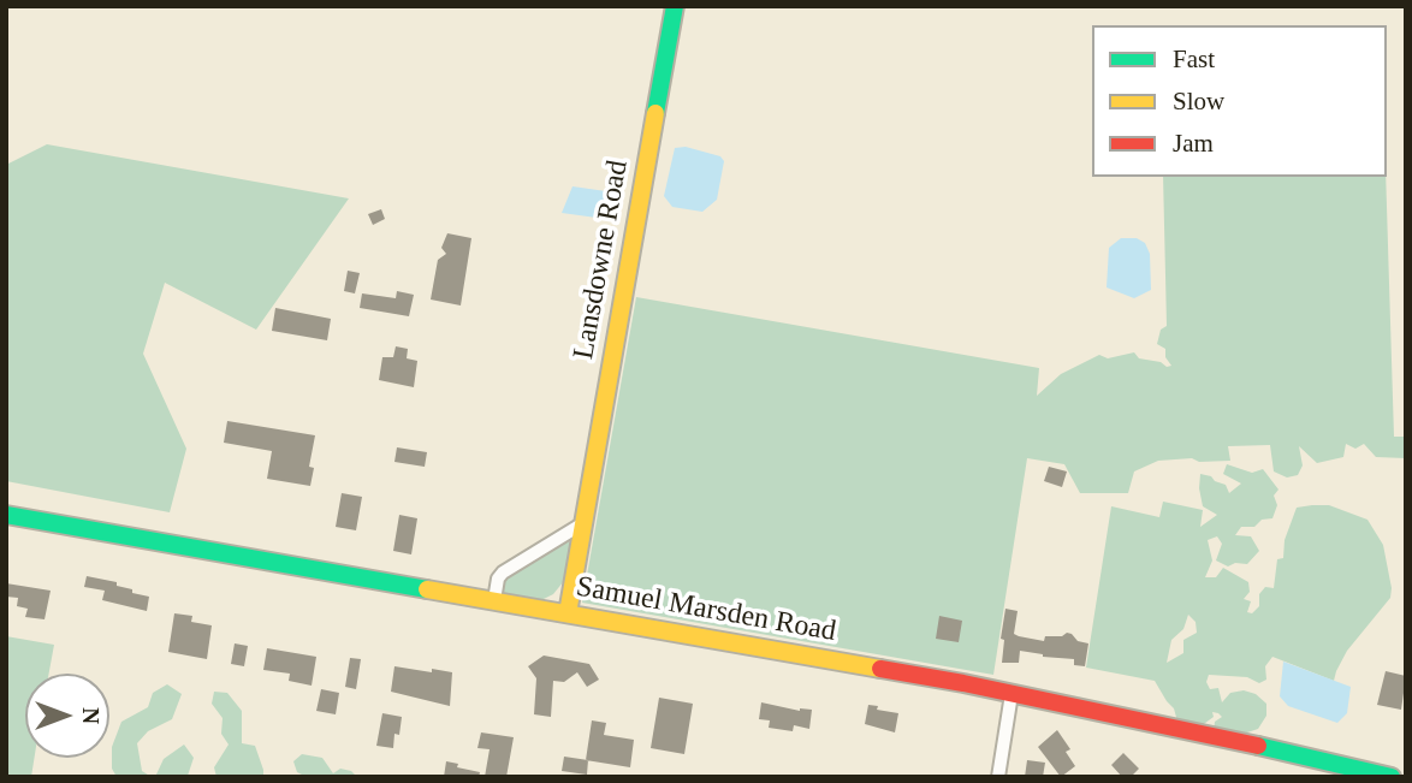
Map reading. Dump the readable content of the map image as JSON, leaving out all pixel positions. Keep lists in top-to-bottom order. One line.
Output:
{"streets":{"street":["Lansdowne Road","Samuel Marsden Road"]},"crossings":[["Lansdowne Road","Samuel Marsden Road"]],"legend":["Fast","Slow","Jam"],"north":"right"}
